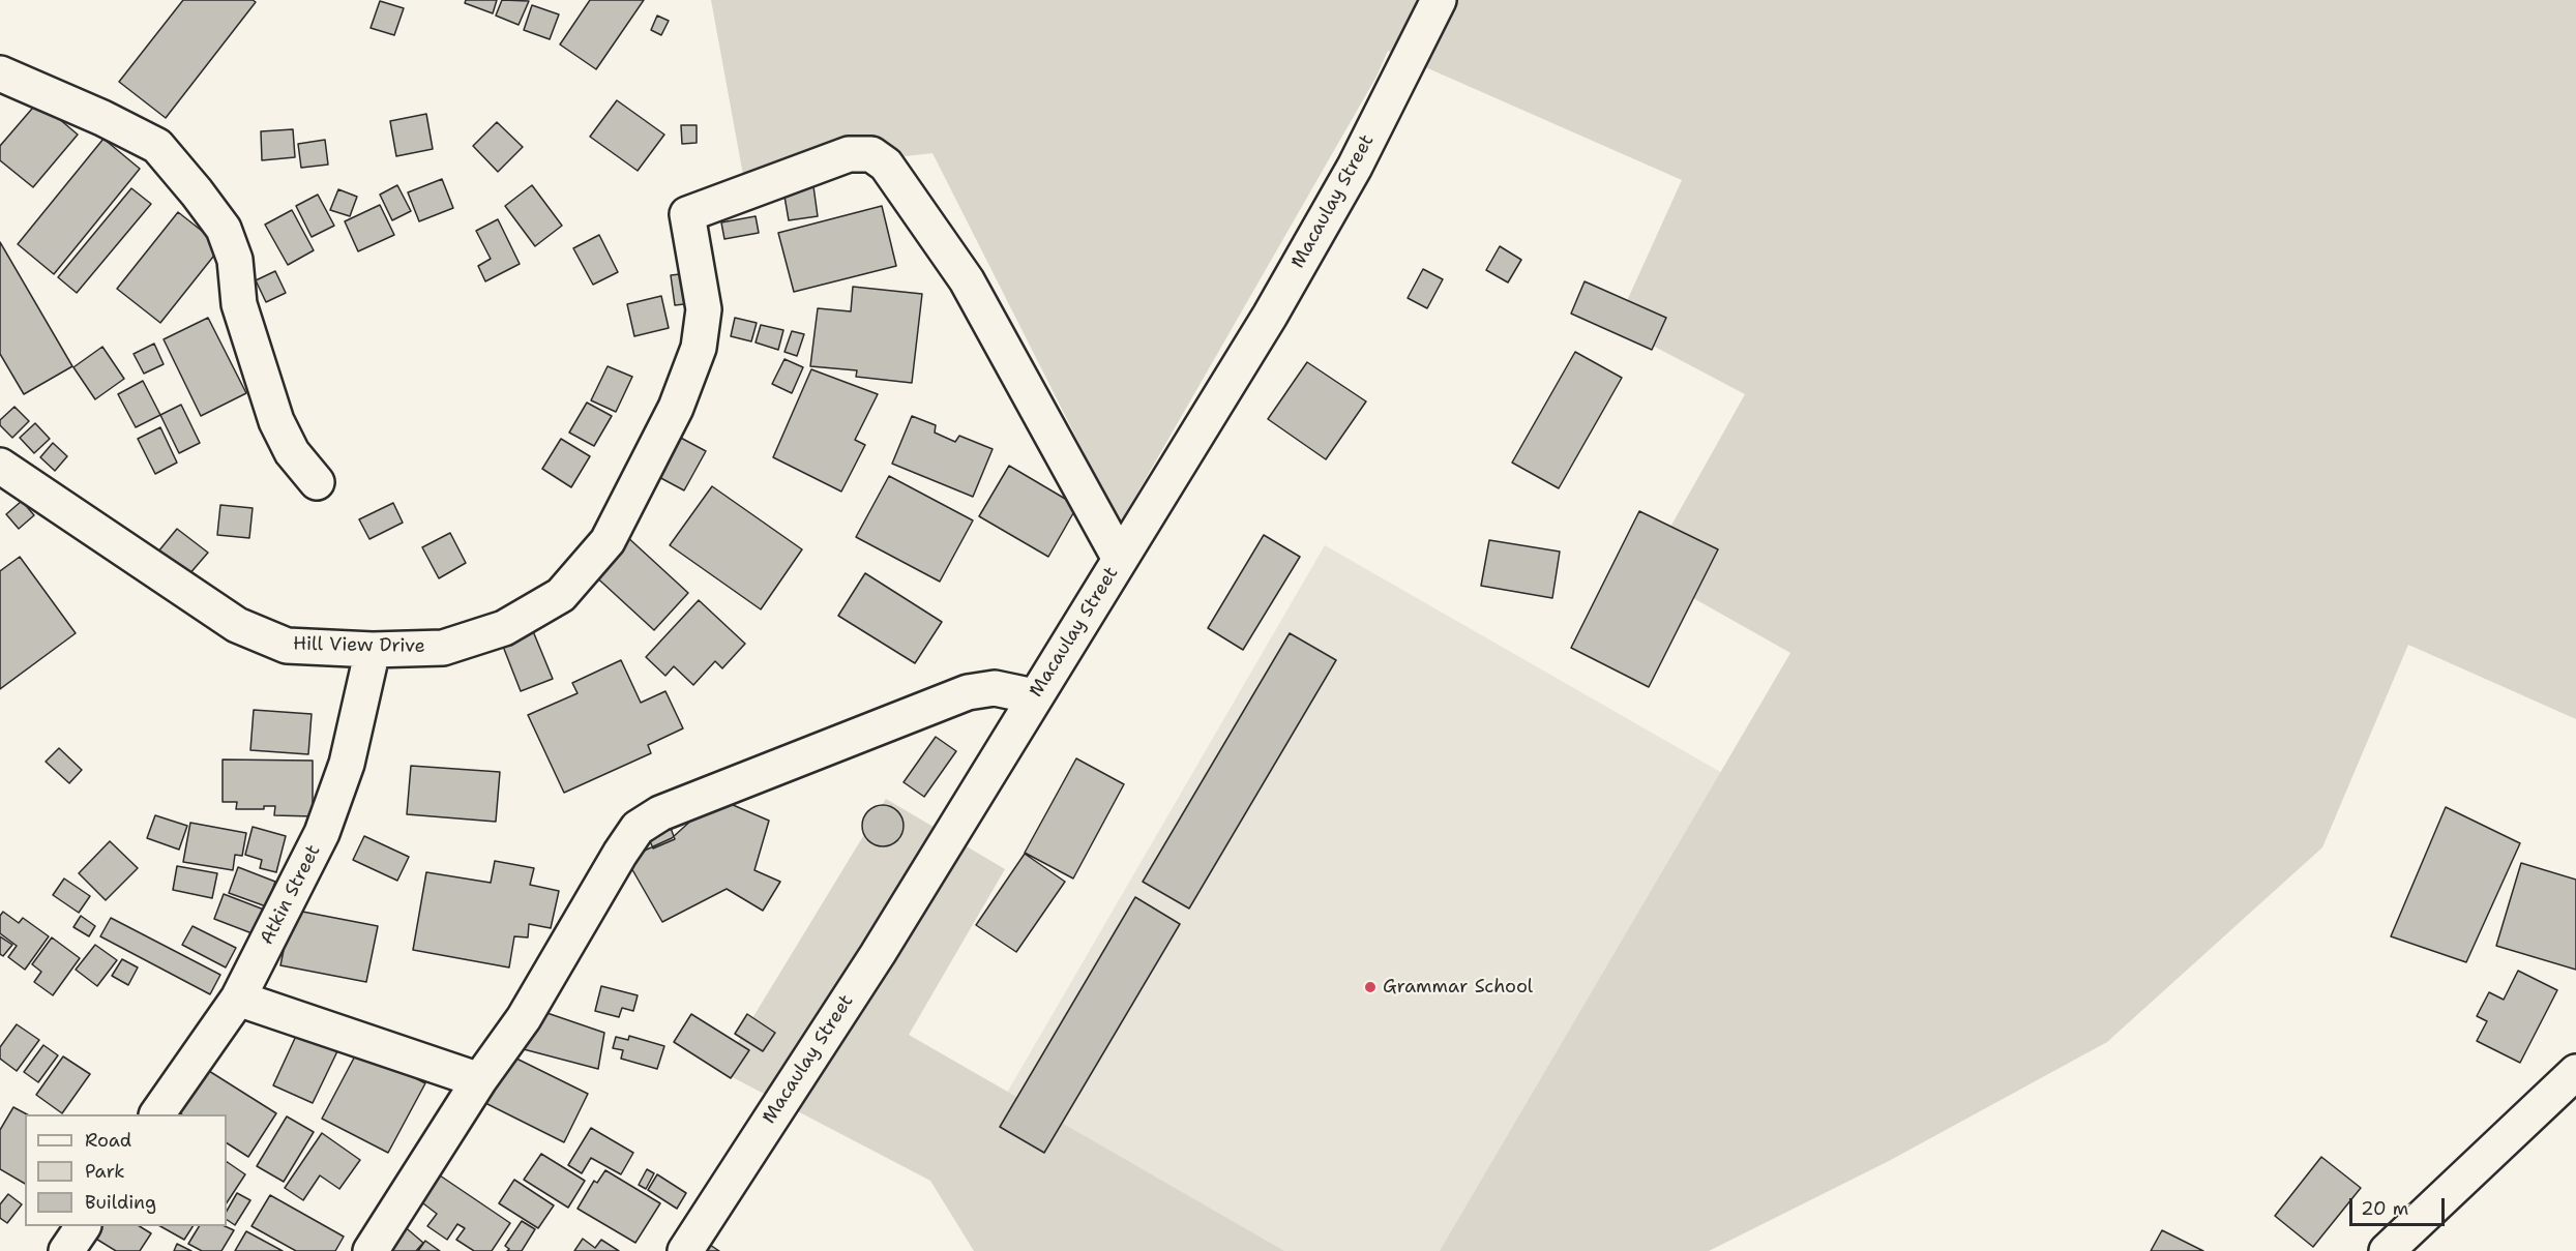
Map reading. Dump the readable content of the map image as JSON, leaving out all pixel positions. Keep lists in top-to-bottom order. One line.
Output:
{"streets":{"street":["Macaulay Street","Hill View Drive","Atkin Street"]},"crossings":[["Macaulay Street","Hill View Drive"],["Hill View Drive","Atkin Street"]],"places":["Grammar School"],"legend":["Road","Park","Building"],"scale_bar":"20 m"}
